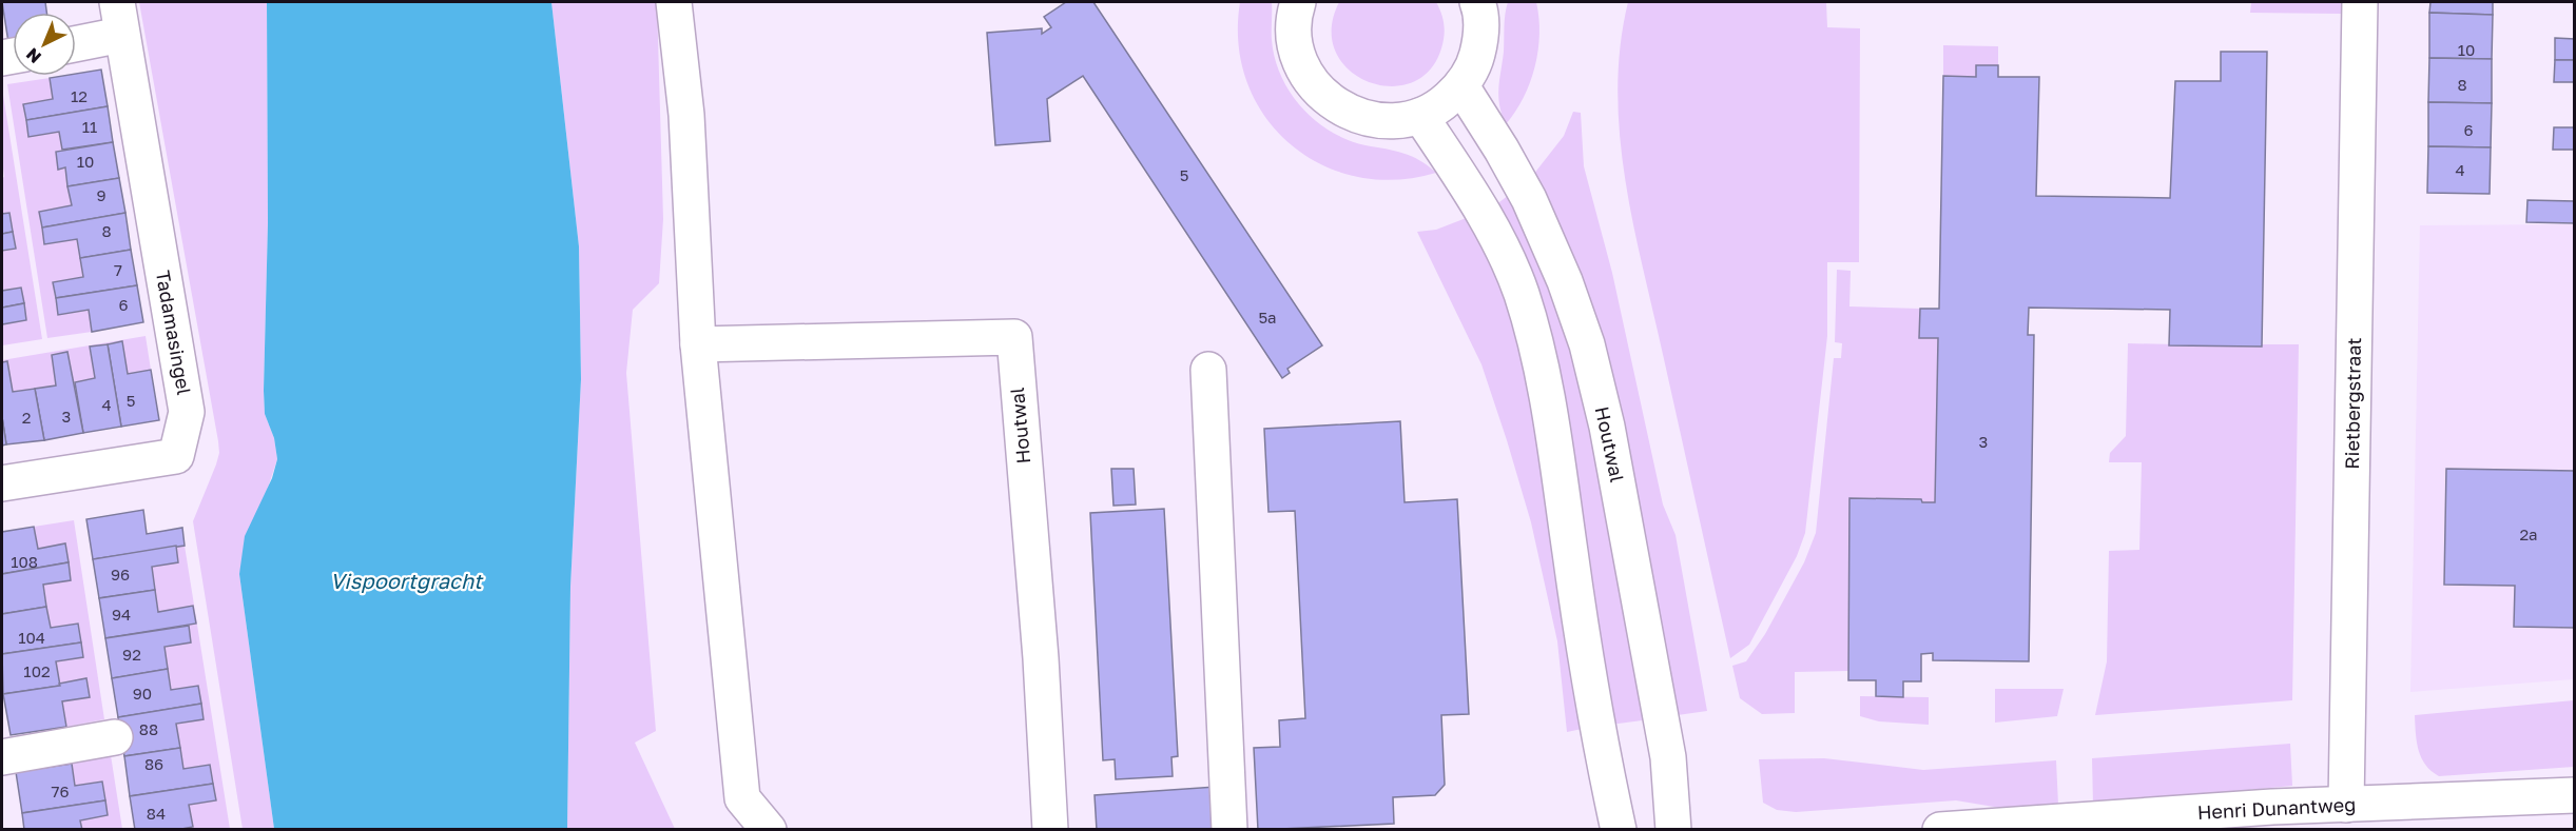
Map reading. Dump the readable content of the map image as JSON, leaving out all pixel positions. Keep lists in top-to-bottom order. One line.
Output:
{"streets":{"street":["Tadamasingel","Rietbergstraat","Houtwal","Henri Dunantweg"]},"crossings":[["Rietbergstraat","Henri Dunantweg"]],"water":["Vispoortgracht"],"house_numbers":["10","8","12","11","6","10","4","5","9","8","7","6","5a","5","4","3","2","3","2a","108","96","94","104","92","102","90","88","86","76","84"],"north":"bottom left"}
